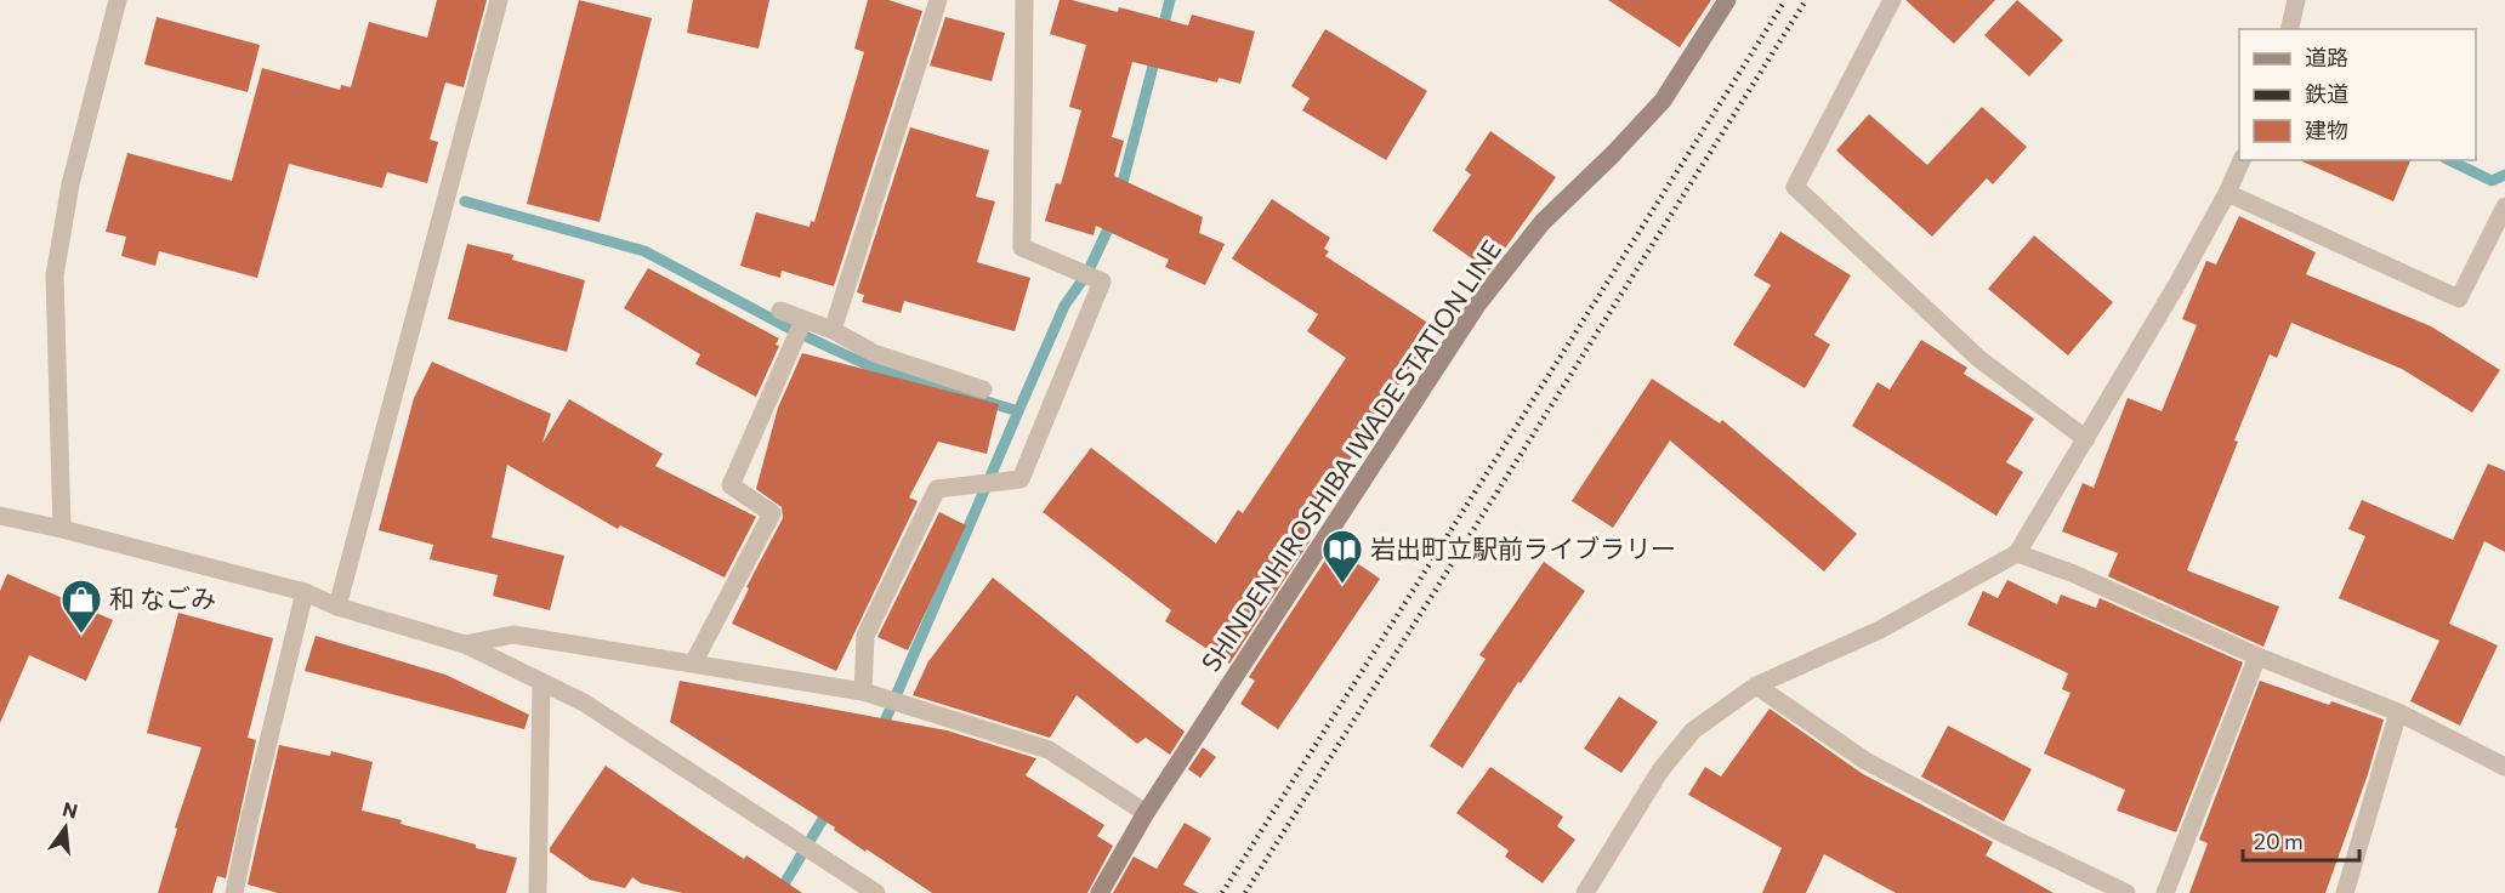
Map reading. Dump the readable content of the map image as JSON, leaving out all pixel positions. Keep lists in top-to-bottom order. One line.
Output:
{"streets":{"main road":["SHINDENHIROSHIBA IWADE STATION LINE"]},"places":{"library":["岩出町立駅前ライブラリー"],"shop":["和 なごみ"]},"legend":["道路","鉄道","建物"],"scale_bar":"20 m","north":"top"}
